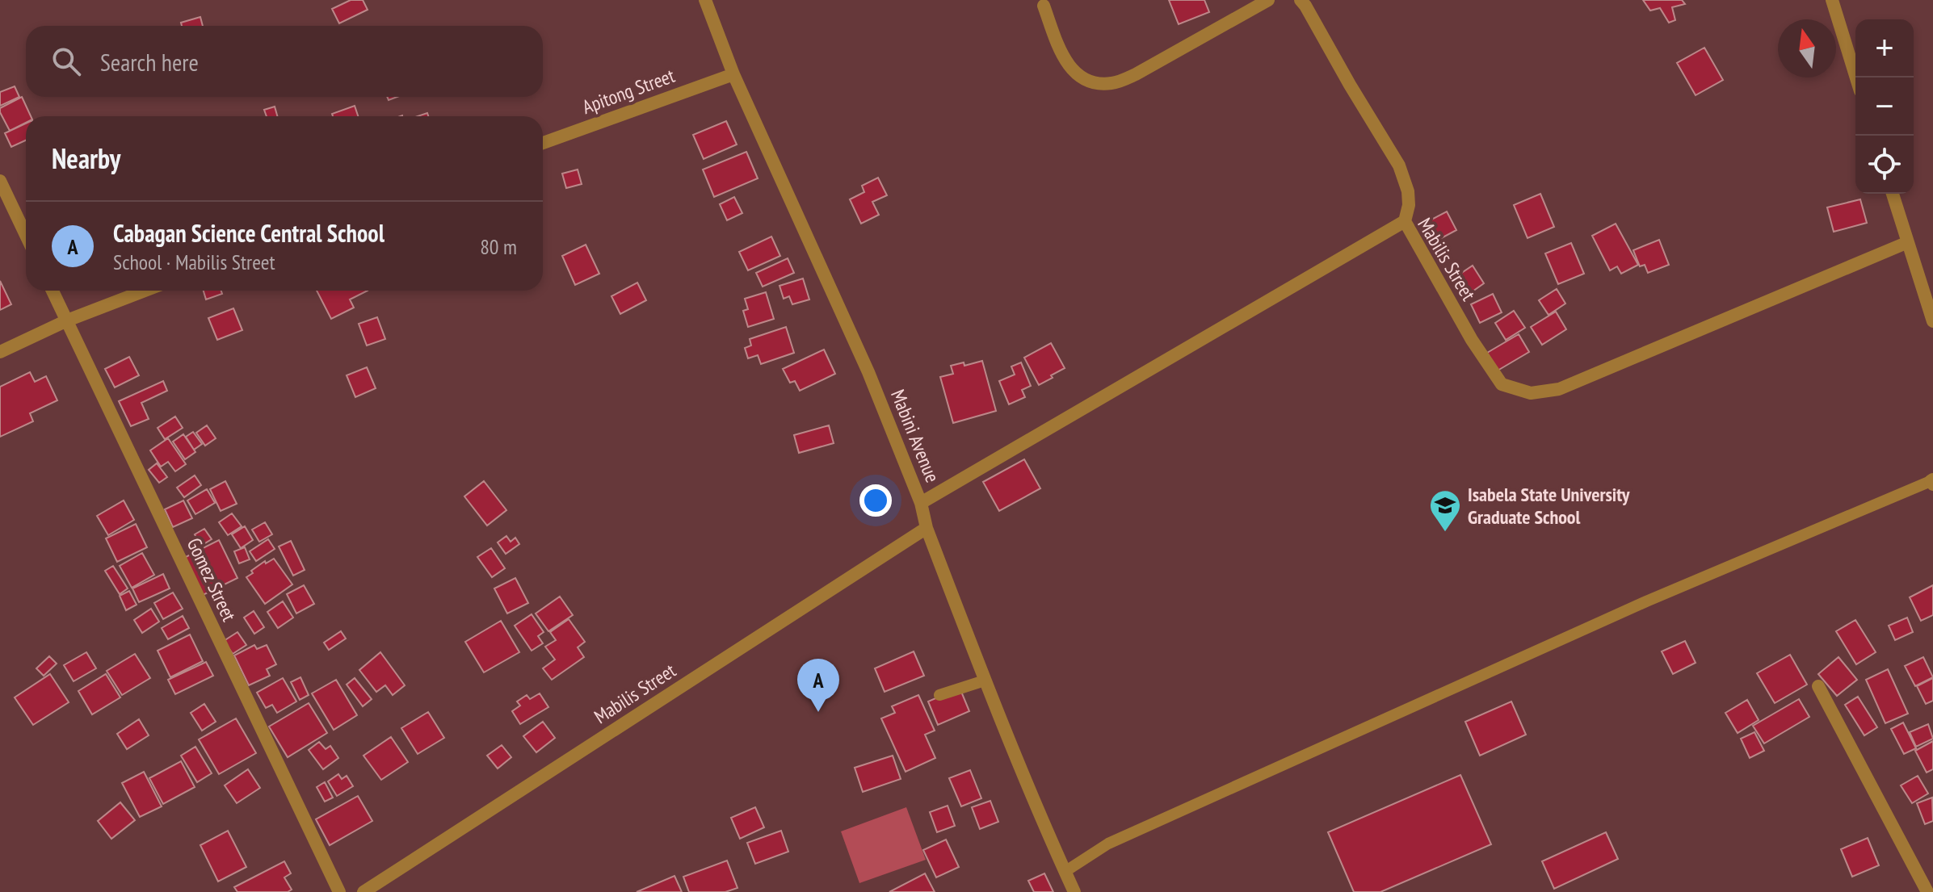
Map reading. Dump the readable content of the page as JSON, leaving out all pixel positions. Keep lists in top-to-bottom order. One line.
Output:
{"streets":{"street":["Apitong Street","Mabilis Street","Mabini Avenue","Gomez Street"]},"crossings":[["Apitong Street","Mabini Avenue"],["Mabilis Street","Mabini Avenue"]],"places":{"school or university":["Isabela State University Graduate School"]},"north":"top","page":{"map_buttons":["+","−"],"search":"Search here","heading":"Nearby","list":[{"mark":"A","name":"Cabagan Science Central School","note":"School · Mabilis Street","value":"80 m"}],"pins":"A"}}
